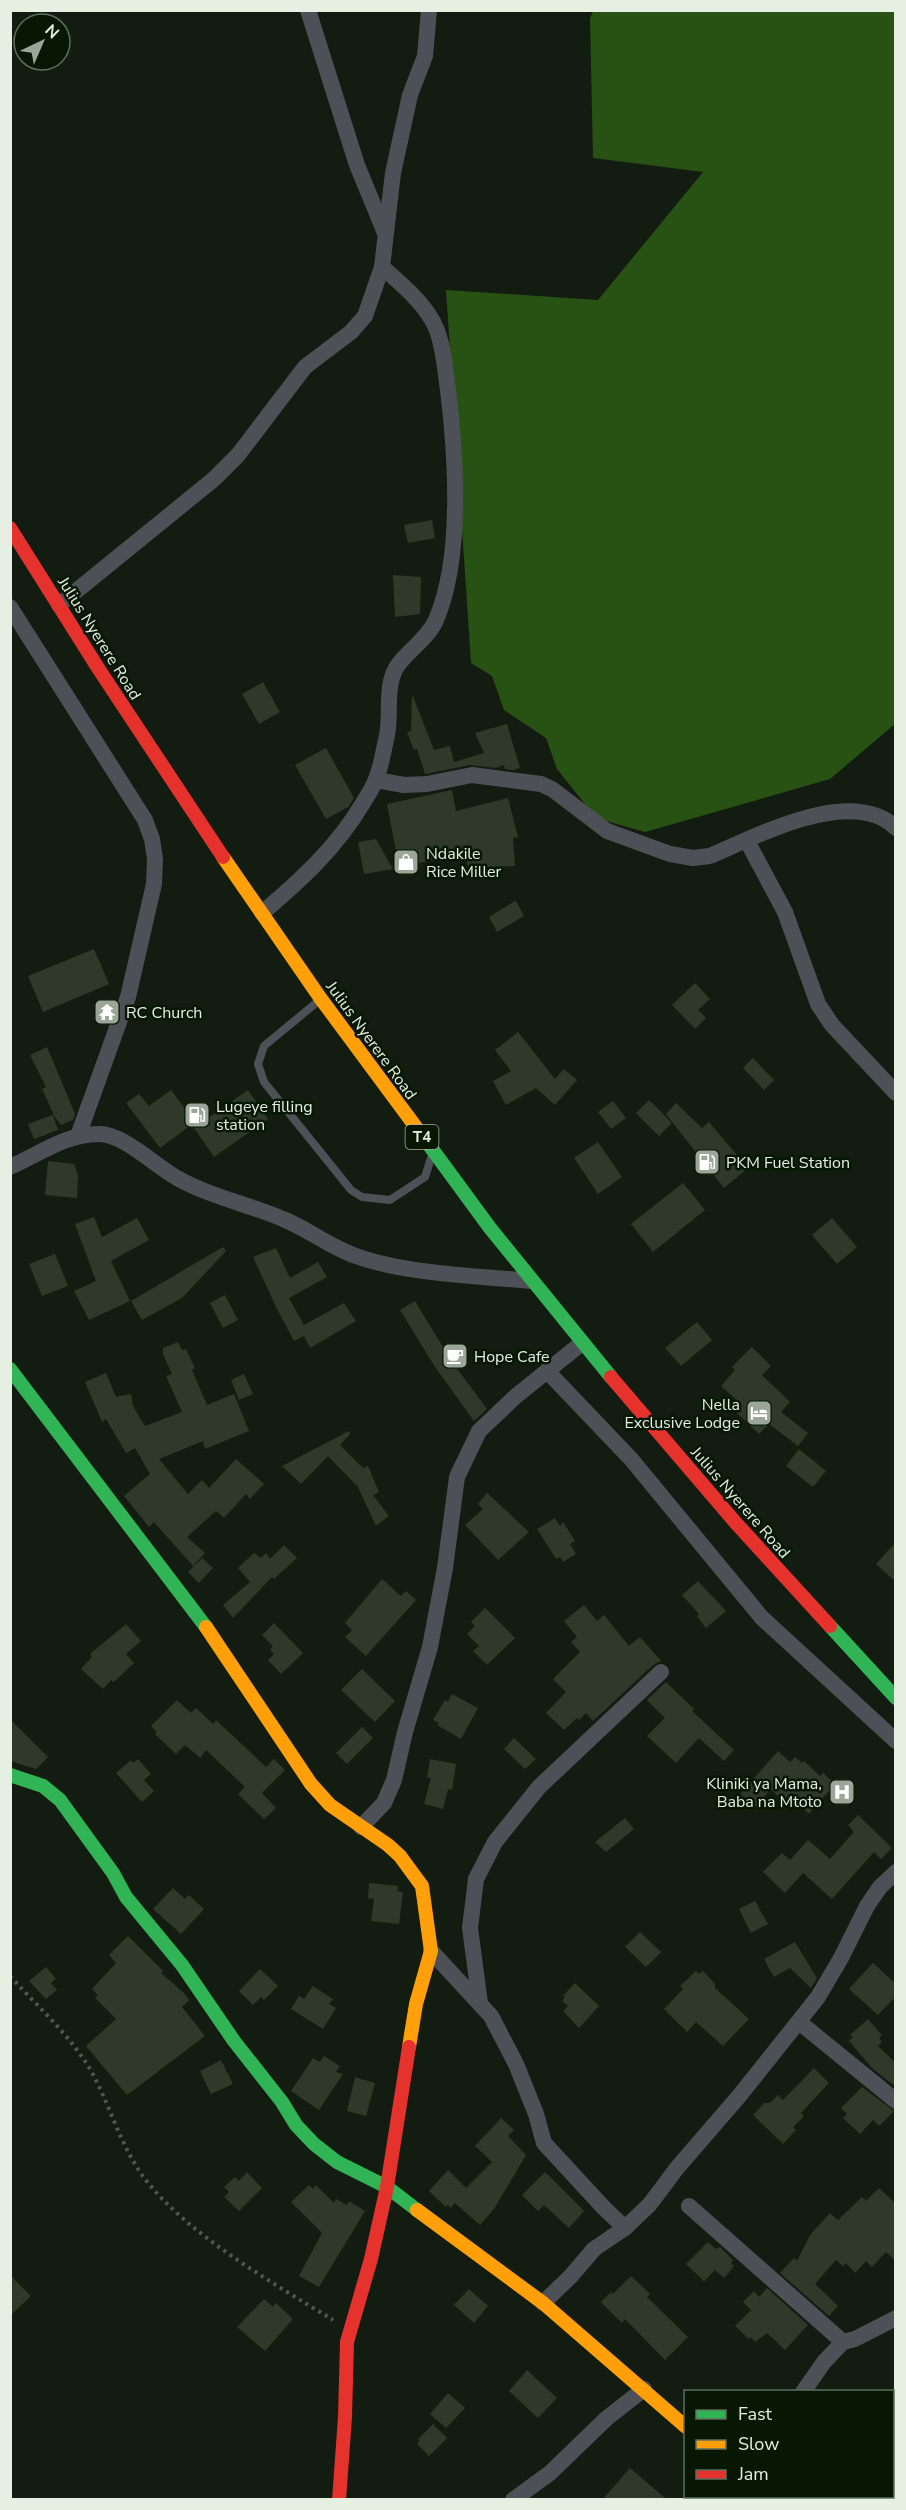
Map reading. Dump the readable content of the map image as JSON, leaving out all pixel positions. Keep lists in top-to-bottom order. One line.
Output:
{"streets":{"main road":["Julius Nyerere Road","T4"]},"places":{"shop":["Ndakile Rice Miller"],"temple":["RC Church"],"fuel station":["Lugeye filling station","PKM Fuel Station"],"cafe":["Hope Cafe"],"hotel":["Nella Exclusive Lodge"],"hospital":["Kliniki ya Mama, Baba na Mtoto"]},"legend":["Fast","Slow","Jam"],"north":"top right"}
